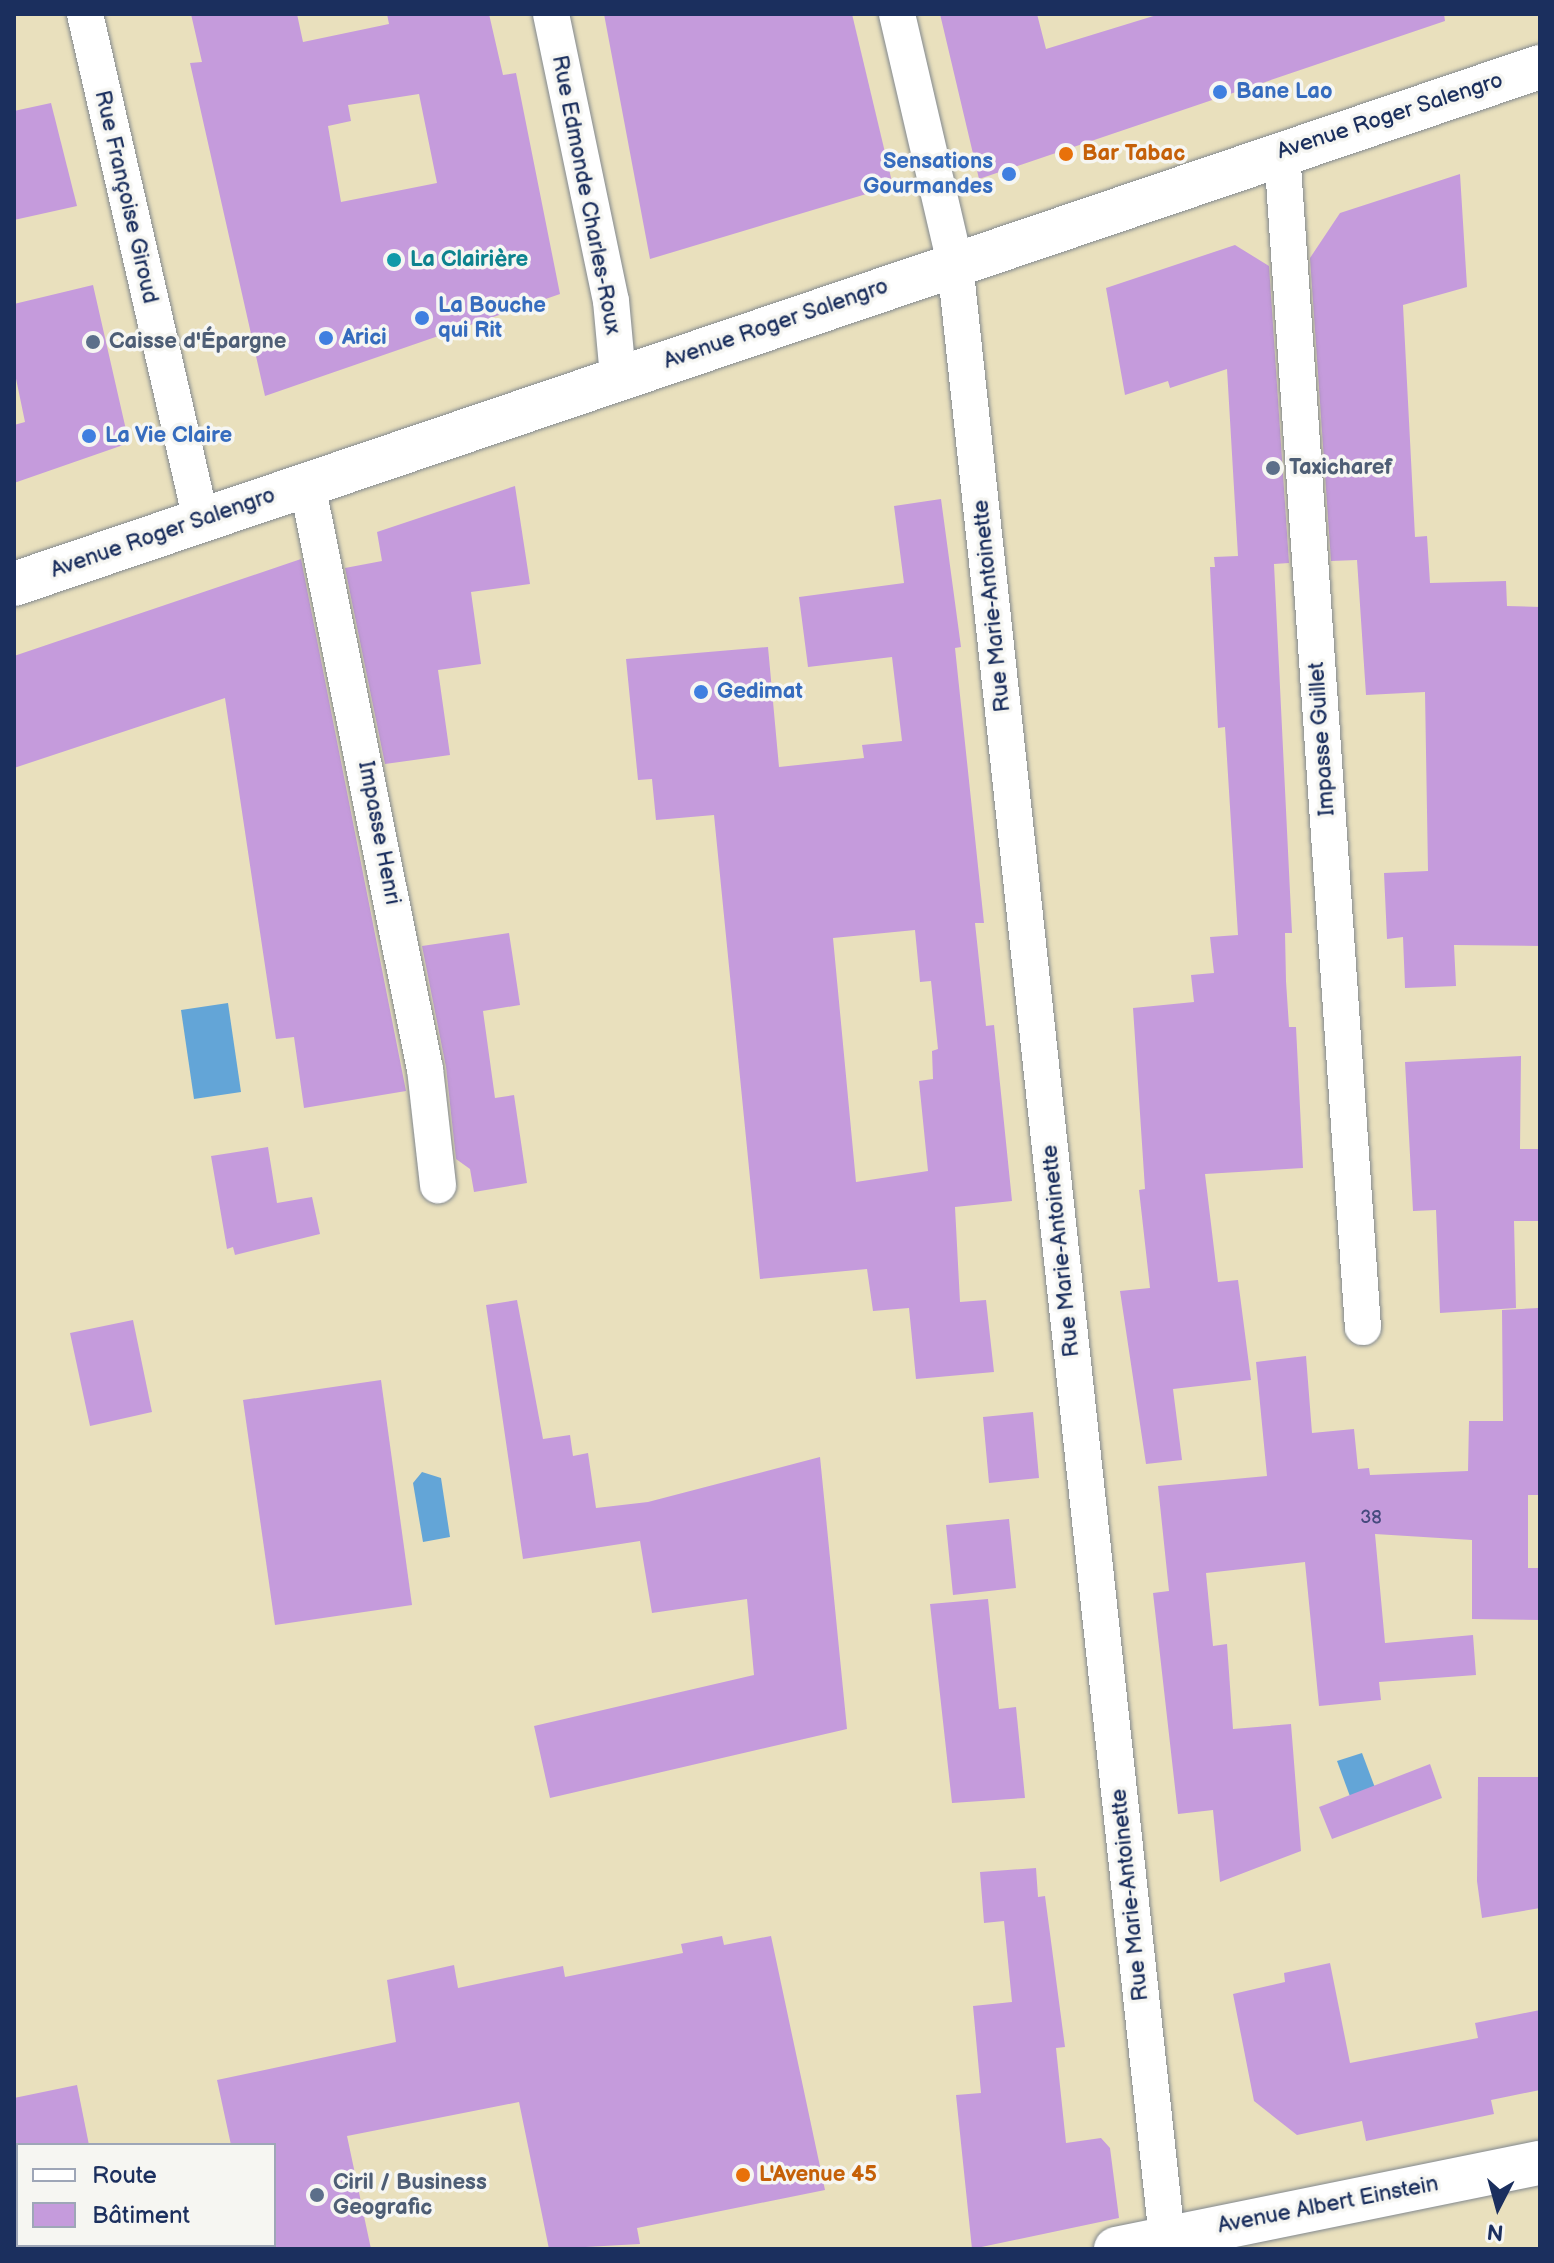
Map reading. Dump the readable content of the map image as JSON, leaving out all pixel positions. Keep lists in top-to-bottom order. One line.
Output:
{"streets":{"main road":["Avenue Roger Salengro","Avenue Albert Einstein"],"street":["Rue Edmonde Charles-Roux","Rue Françoise Giroud","Rue Marie-Antoinette","Impasse Guillet","Impasse Henri"]},"crossings":[["Avenue Roger Salengro","Rue Edmonde Charles-Roux"],["Avenue Roger Salengro","Rue Françoise Giroud"],["Avenue Roger Salengro","Rue Marie-Antoinette"],["Avenue Roger Salengro","Impasse Guillet"],["Avenue Roger Salengro","Impasse Henri"],["Rue Marie-Antoinette","Avenue Albert Einstein"]],"places":["Bane Lao","Bar Tabac","Sensations Gourmandes","La Clairière","La Bouche qui Rit","Arici","Caisse d'Épargne","La Vie Claire","Taxicharef","Gedimat","L'Avenue 45","Ciril / Business Geografic"],"house_numbers":["38"],"legend":["Route","Bâtiment"],"north":"bottom"}
